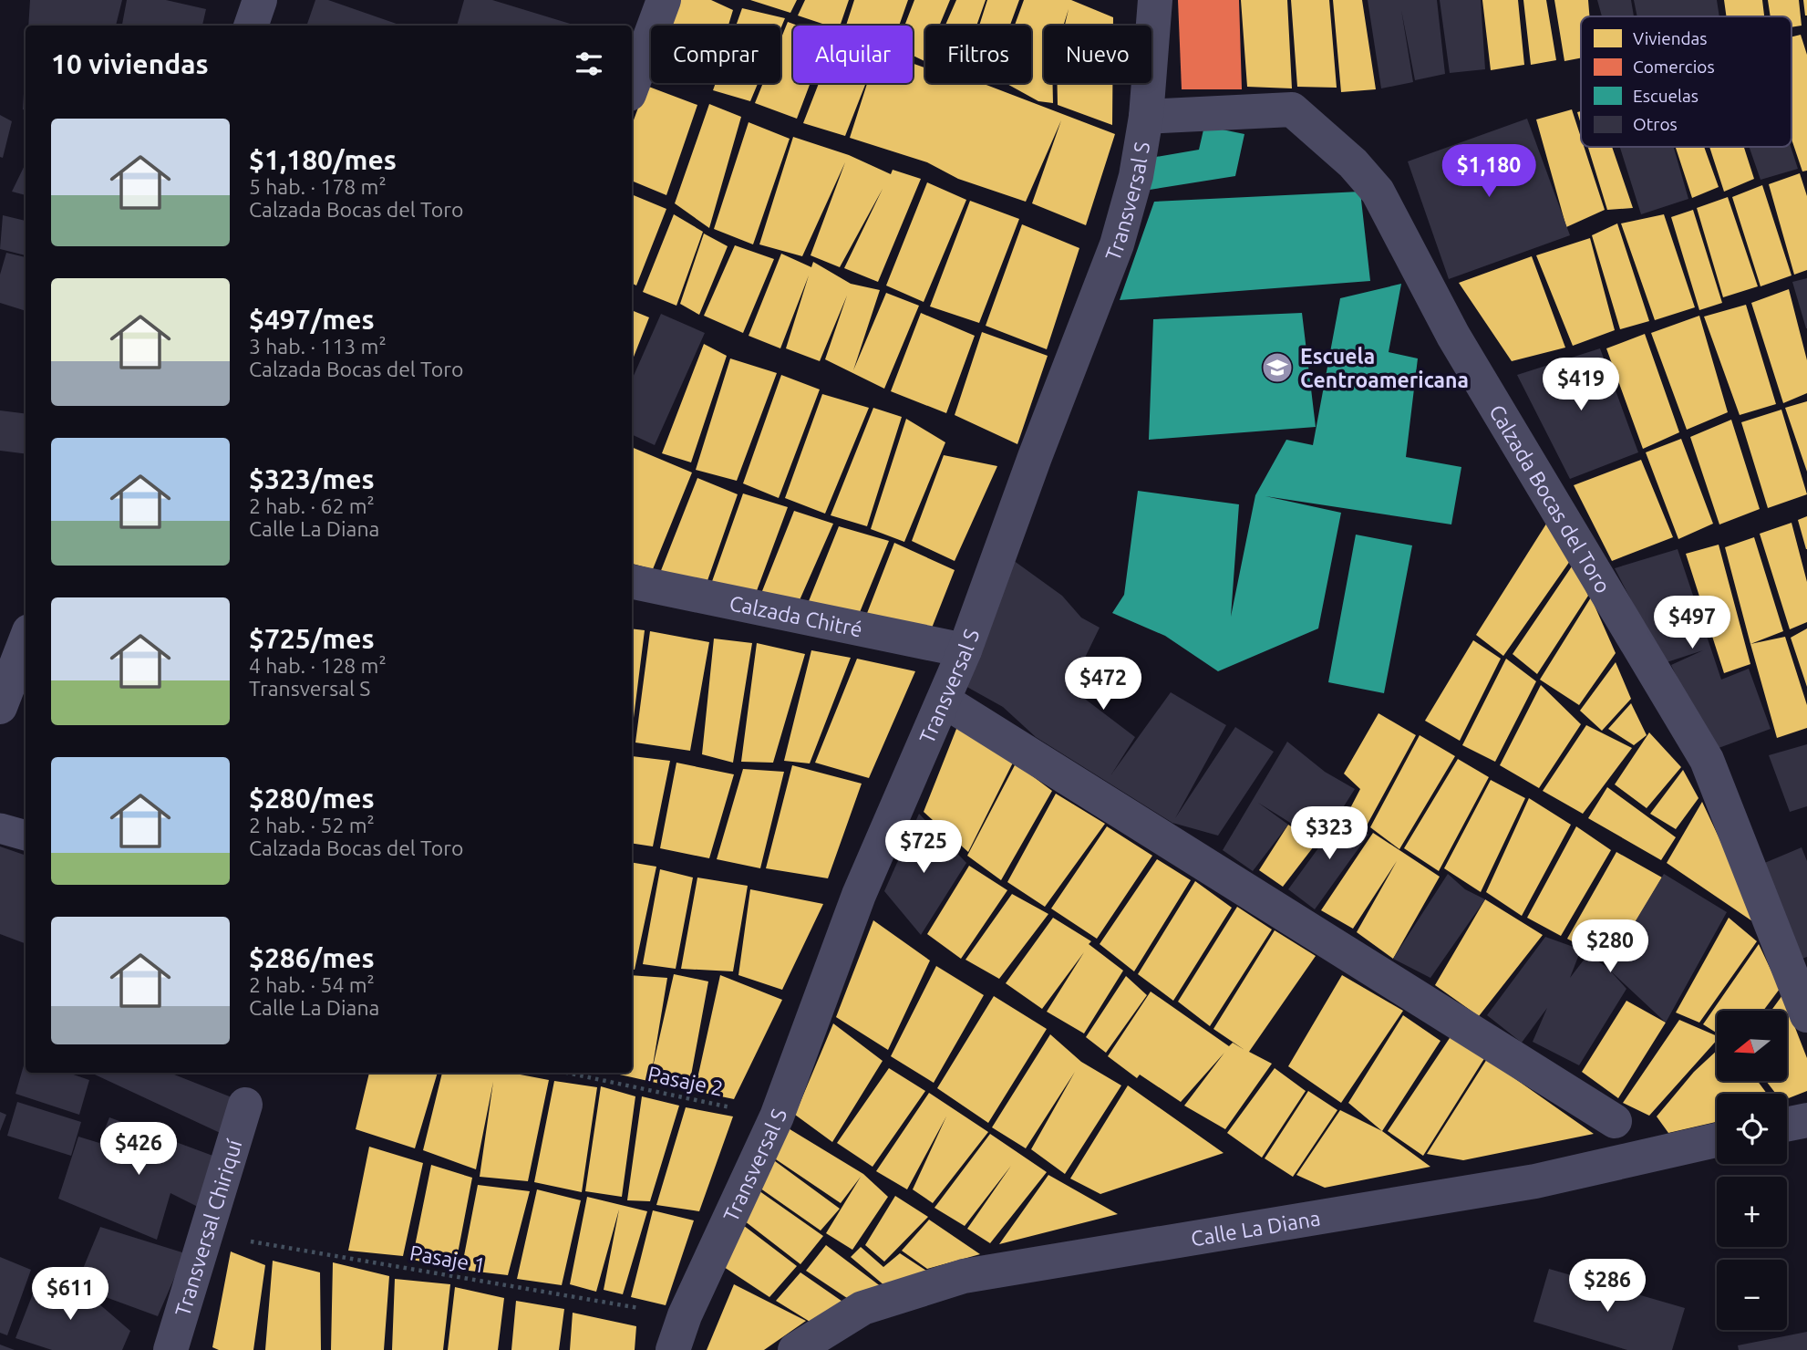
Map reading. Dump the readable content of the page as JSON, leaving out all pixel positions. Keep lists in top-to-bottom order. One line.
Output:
{"streets":{"street":["Transversal S","Calzada Bocas del Toro","Calzada Chitré","Transversal Chiriquí","Calle La Diana"],"path":["Pasaje 2","Pasaje 1"]},"crossings":[["Transversal S","Calzada Bocas del Toro"],["Transversal S","Calzada Chitré"],["Transversal S","Pasaje 2"],["Transversal S","Pasaje 1"],["Transversal Chiriquí","Pasaje 1"]],"places":{"school or university":["Escuela Centroamericana"]},"legend":["Viviendas","Comercios","Escuelas","Otros"],"north":"left","page":{"chip":["Comprar","Alquilar","Filtros","Nuevo"],"heading":"10 viviendas","list":[{"name":"$1,180/mes","note":"5 hab. · 178 m² · Calzada Bocas del Toro"},{"name":"$497/mes","note":"3 hab. · 113 m² · Calzada Bocas del Toro"},{"name":"$323/mes","note":"2 hab. · 62 m² · Calle La Diana"},{"name":"$725/mes","note":"4 hab. · 128 m² · Transversal S"},{"name":"$280/mes","note":"2 hab. · 52 m² · Calzada Bocas del Toro"},{"name":"$286/mes","note":"2 hab. · 54 m² · Calle La Diana"}],"price":["$1,180","$419","$497","$472","$323","$725","$280","$426","$286","$611"],"map_buttons":["+","−"]}}
